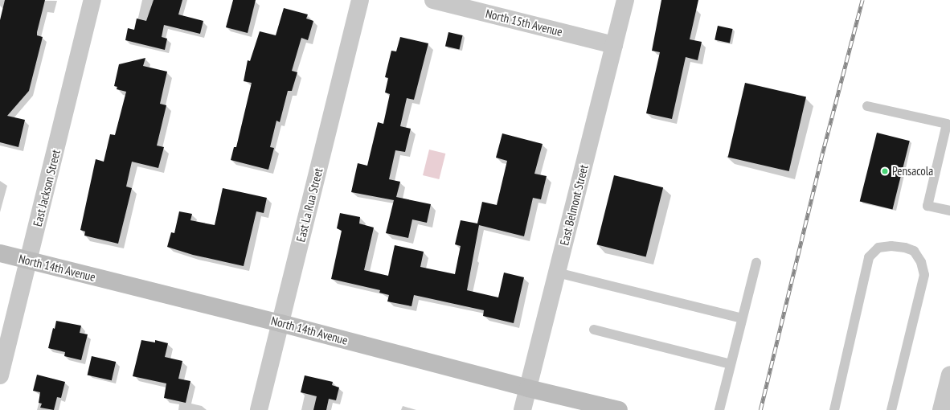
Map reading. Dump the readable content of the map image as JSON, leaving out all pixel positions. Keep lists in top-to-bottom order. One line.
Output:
{"streets":{"street":["North 15th Avenue","East Jackson Street","East La Rua Street","East Belmont Street","North 14th Avenue"]},"crossings":[["North 15th Avenue","East Belmont Street"],["East Jackson Street","North 14th Avenue"],["East La Rua Street","North 14th Avenue"],["East Belmont Street","North 14th Avenue"]],"places":["Pensacola"]}
